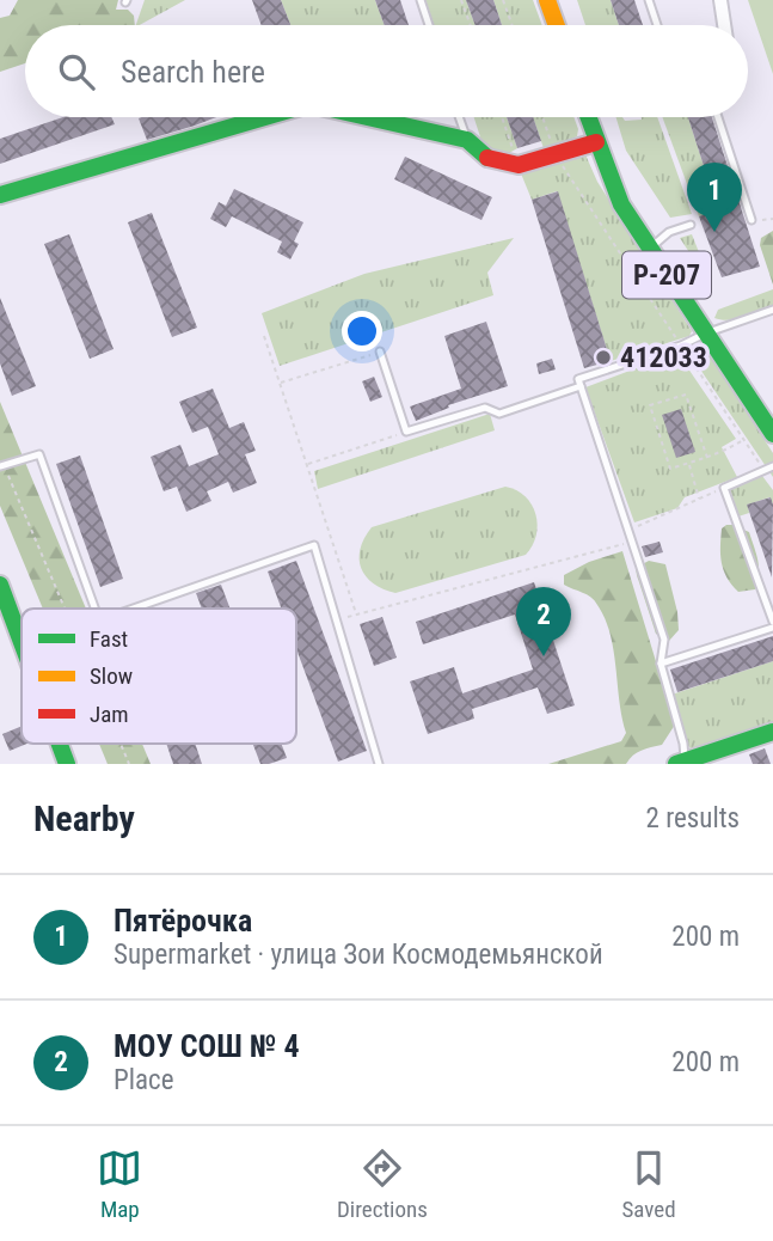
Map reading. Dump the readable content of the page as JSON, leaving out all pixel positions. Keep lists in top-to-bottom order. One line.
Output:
{"streets":{"street":["Р-207"]},"places":["412033"],"legend":["Fast","Slow","Jam"],"page":{"search":"Search here","pins":["1","2"],"heading":["Nearby","2 results"],"list":[{"mark":"1","name":"Пятёрочка","note":"Supermarket · улица Зои Космодемьянской","value":"200 m"},{"mark":"2","name":"МОУ СОШ № 4","note":"Place","value":"200 m"}],"nav":["Map","Directions","Saved"]}}
